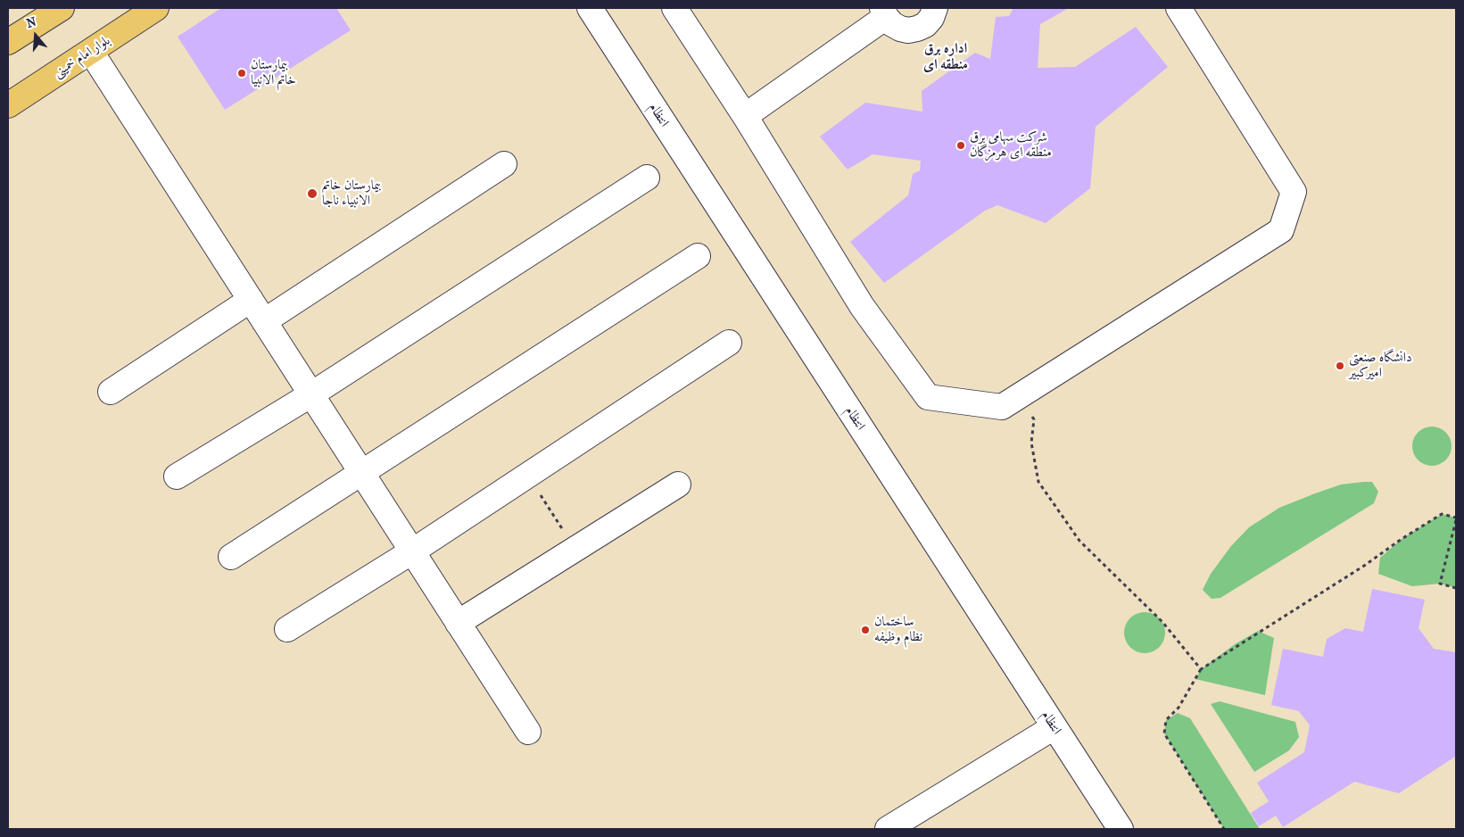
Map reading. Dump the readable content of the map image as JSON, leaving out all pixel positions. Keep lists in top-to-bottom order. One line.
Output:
{"streets":{"main road":["بلوار امام خمینی"],"street":["انتظام"]},"districts":["اداره برق منطقه ای"],"places":["بیمارستان خاتم الانبیا","شرکت سهامی برق منطقه ای هرمزگان","بیمارستان خاتم الانبیاء ناجا","دانشگاه صنعتی امیرکبیر","ساختمان نظام وظیفه"],"north":"top"}
